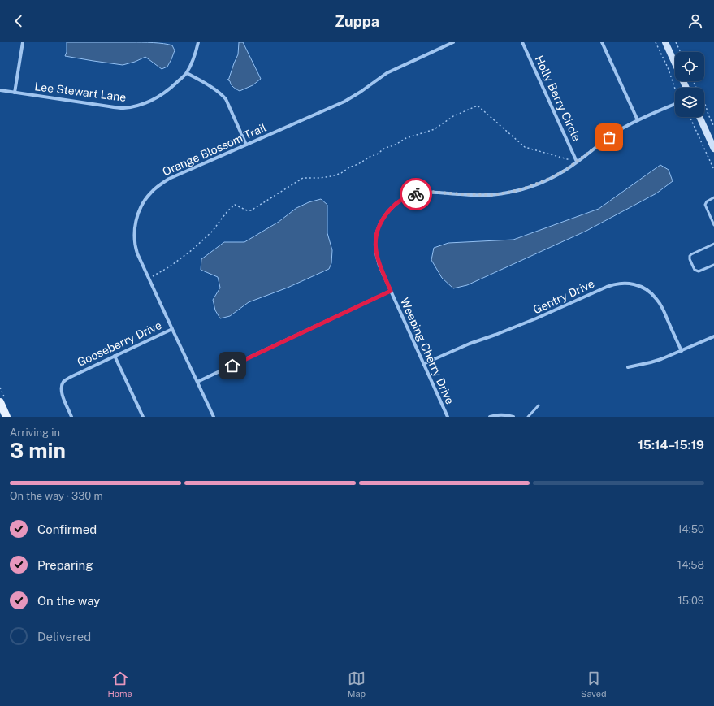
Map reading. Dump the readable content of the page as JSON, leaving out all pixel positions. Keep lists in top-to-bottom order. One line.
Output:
{"streets":{"street":["Lee Stewart Lane","Holly Berry Circle","Orange Blossom Trail","Gentry Drive","Gooseberry Drive","Weeping Cherry Drive"]},"crossings":[["Holly Berry Circle","Weeping Cherry Drive"],["Orange Blossom Trail","Gooseberry Drive"],["Gentry Drive","Weeping Cherry Drive"]],"page":{"header":"Zuppa","heading":["3 min","Arriving in","15:14–15:19"],"bar":"On the way · 330 m","list":[["Confirmed","14:50"],["Preparing","14:58"],["On the way","15:09"],"Delivered"],"tabs":["Home","Map","Saved"]}}
